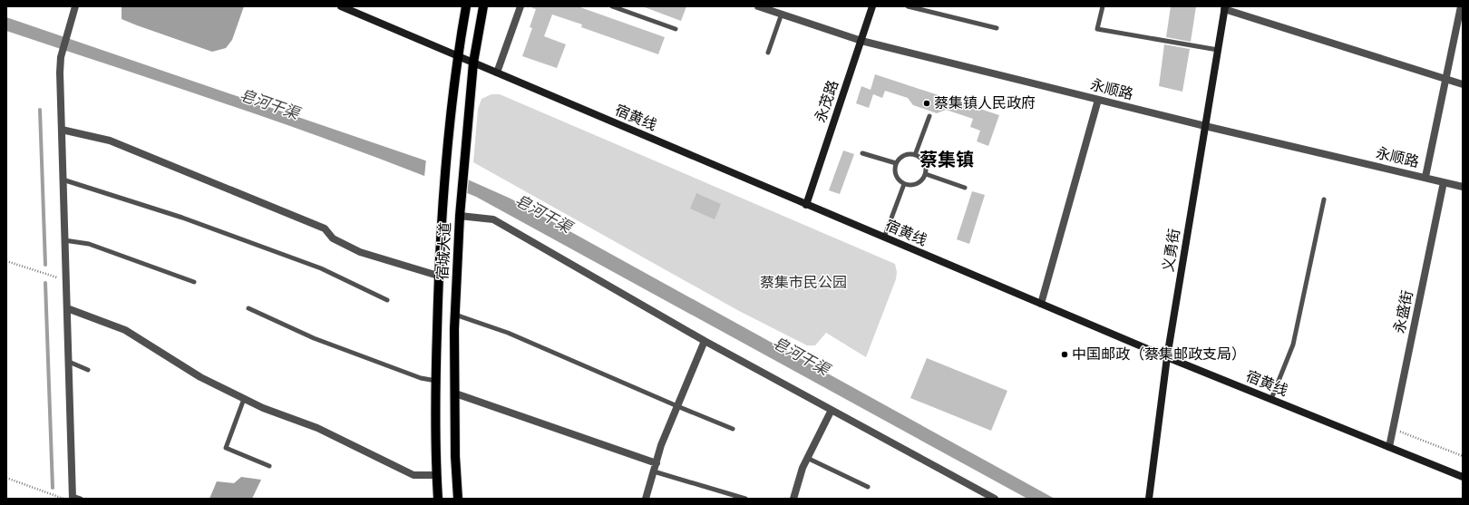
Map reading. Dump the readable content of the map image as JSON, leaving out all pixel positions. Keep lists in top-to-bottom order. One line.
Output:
{"streets":{"main road":["永茂路","宿黄线","义勇街","宿城大道"],"street":["永顺路","永盛街"]},"crossings":[["永顺路","永茂路"],["永顺路","义勇街"],["永顺路","永盛街"],["永茂路","宿黄线"],["宿黄线","义勇街"],["宿黄线","宿城大道"],["宿黄线","永盛街"]],"districts":["蔡集镇"],"water":["皂河干渠"],"parks":["蔡集市民公园"],"places":["蔡集镇人民政府","中国邮政（蔡集邮政支局）"]}
